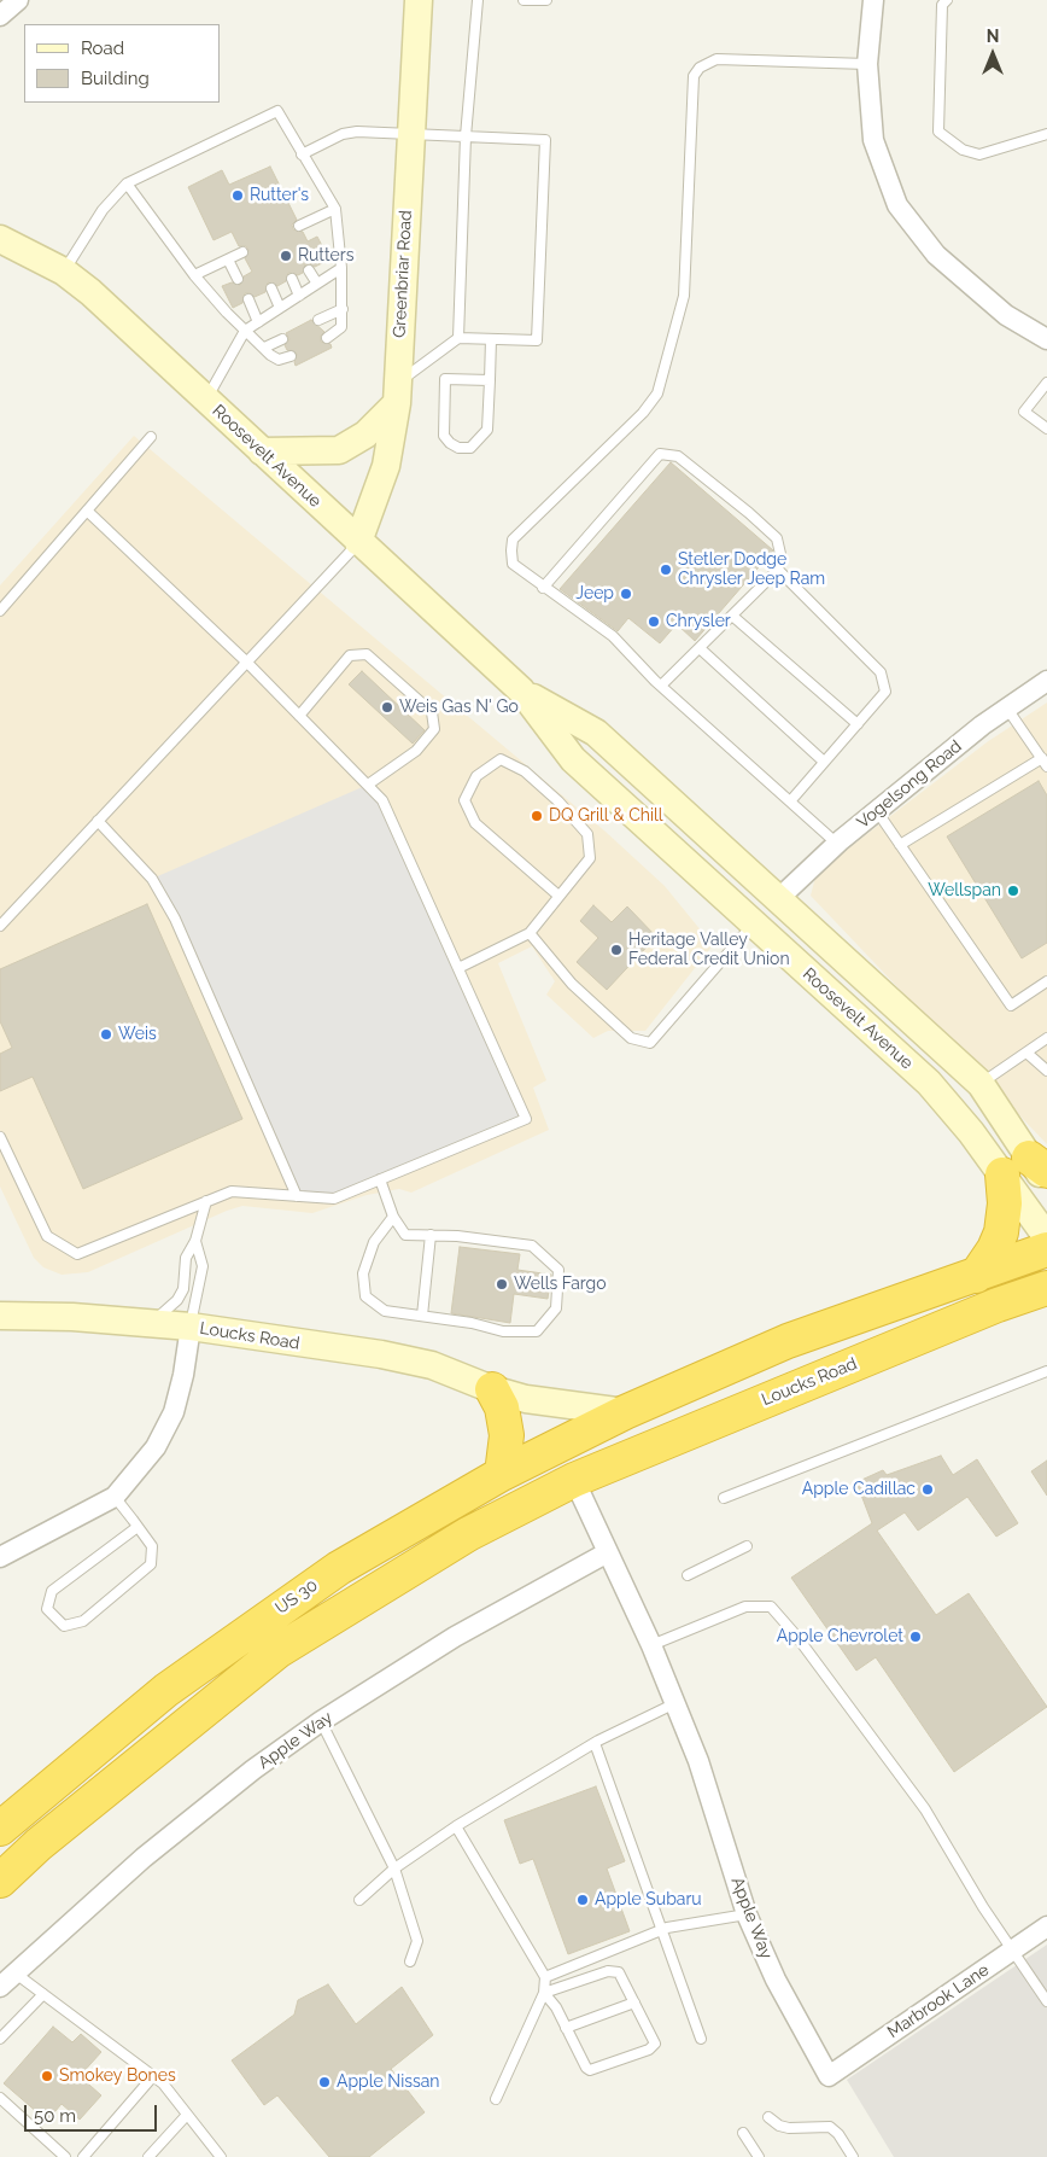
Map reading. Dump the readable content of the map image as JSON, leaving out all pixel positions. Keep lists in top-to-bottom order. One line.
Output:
{"streets":{"highway":["Loucks Road","US 30"],"main road":["Greenbriar Road","Roosevelt Avenue"],"street":["Vogelsong Road","Apple Way","Marbrook Lane"]},"crossings":[["Greenbriar Road","Roosevelt Avenue"],["Roosevelt Avenue","Vogelsong Road"],["Loucks Road","US 30"],["Loucks Road","Apple Way"],["Apple Way","Marbrook Lane"]],"places":["Rutter's","Rutters","Stetler Dodge Chrysler Jeep Ram","Jeep","Chrysler","Weis Gas N' Go","DQ Grill & Chill","Wellspan","Heritage Valley Federal Credit Union","Weis","Wells Fargo","Apple Cadillac","Apple Chevrolet","Apple Subaru","Smokey Bones","Apple Nissan"],"legend":["Road","Building"],"scale_bar":"50 m","north":"top"}
